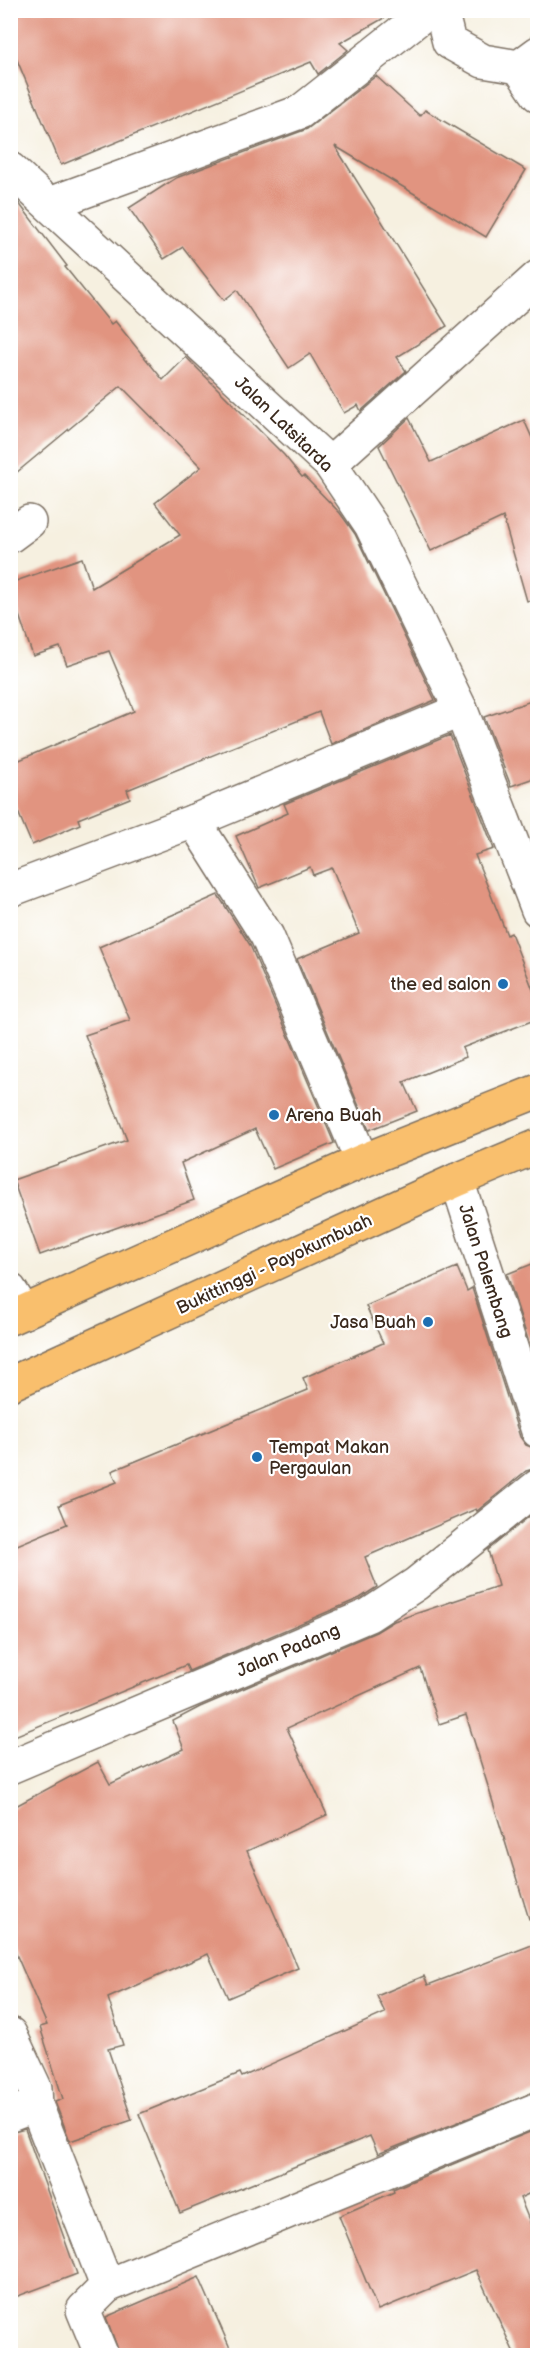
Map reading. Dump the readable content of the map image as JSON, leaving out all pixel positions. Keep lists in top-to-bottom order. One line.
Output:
{"streets":{"highway":["Bukittinggi - Payokumbuah"],"street":["Jalan Latsitarda","Jalan Palembang","Jalan Padang"]},"crossings":[["Bukittinggi - Payokumbuah","Jalan Palembang"]],"places":["the ed salon","Arena Buah","Jasa Buah","Tempat Makan Pergaulan"]}
